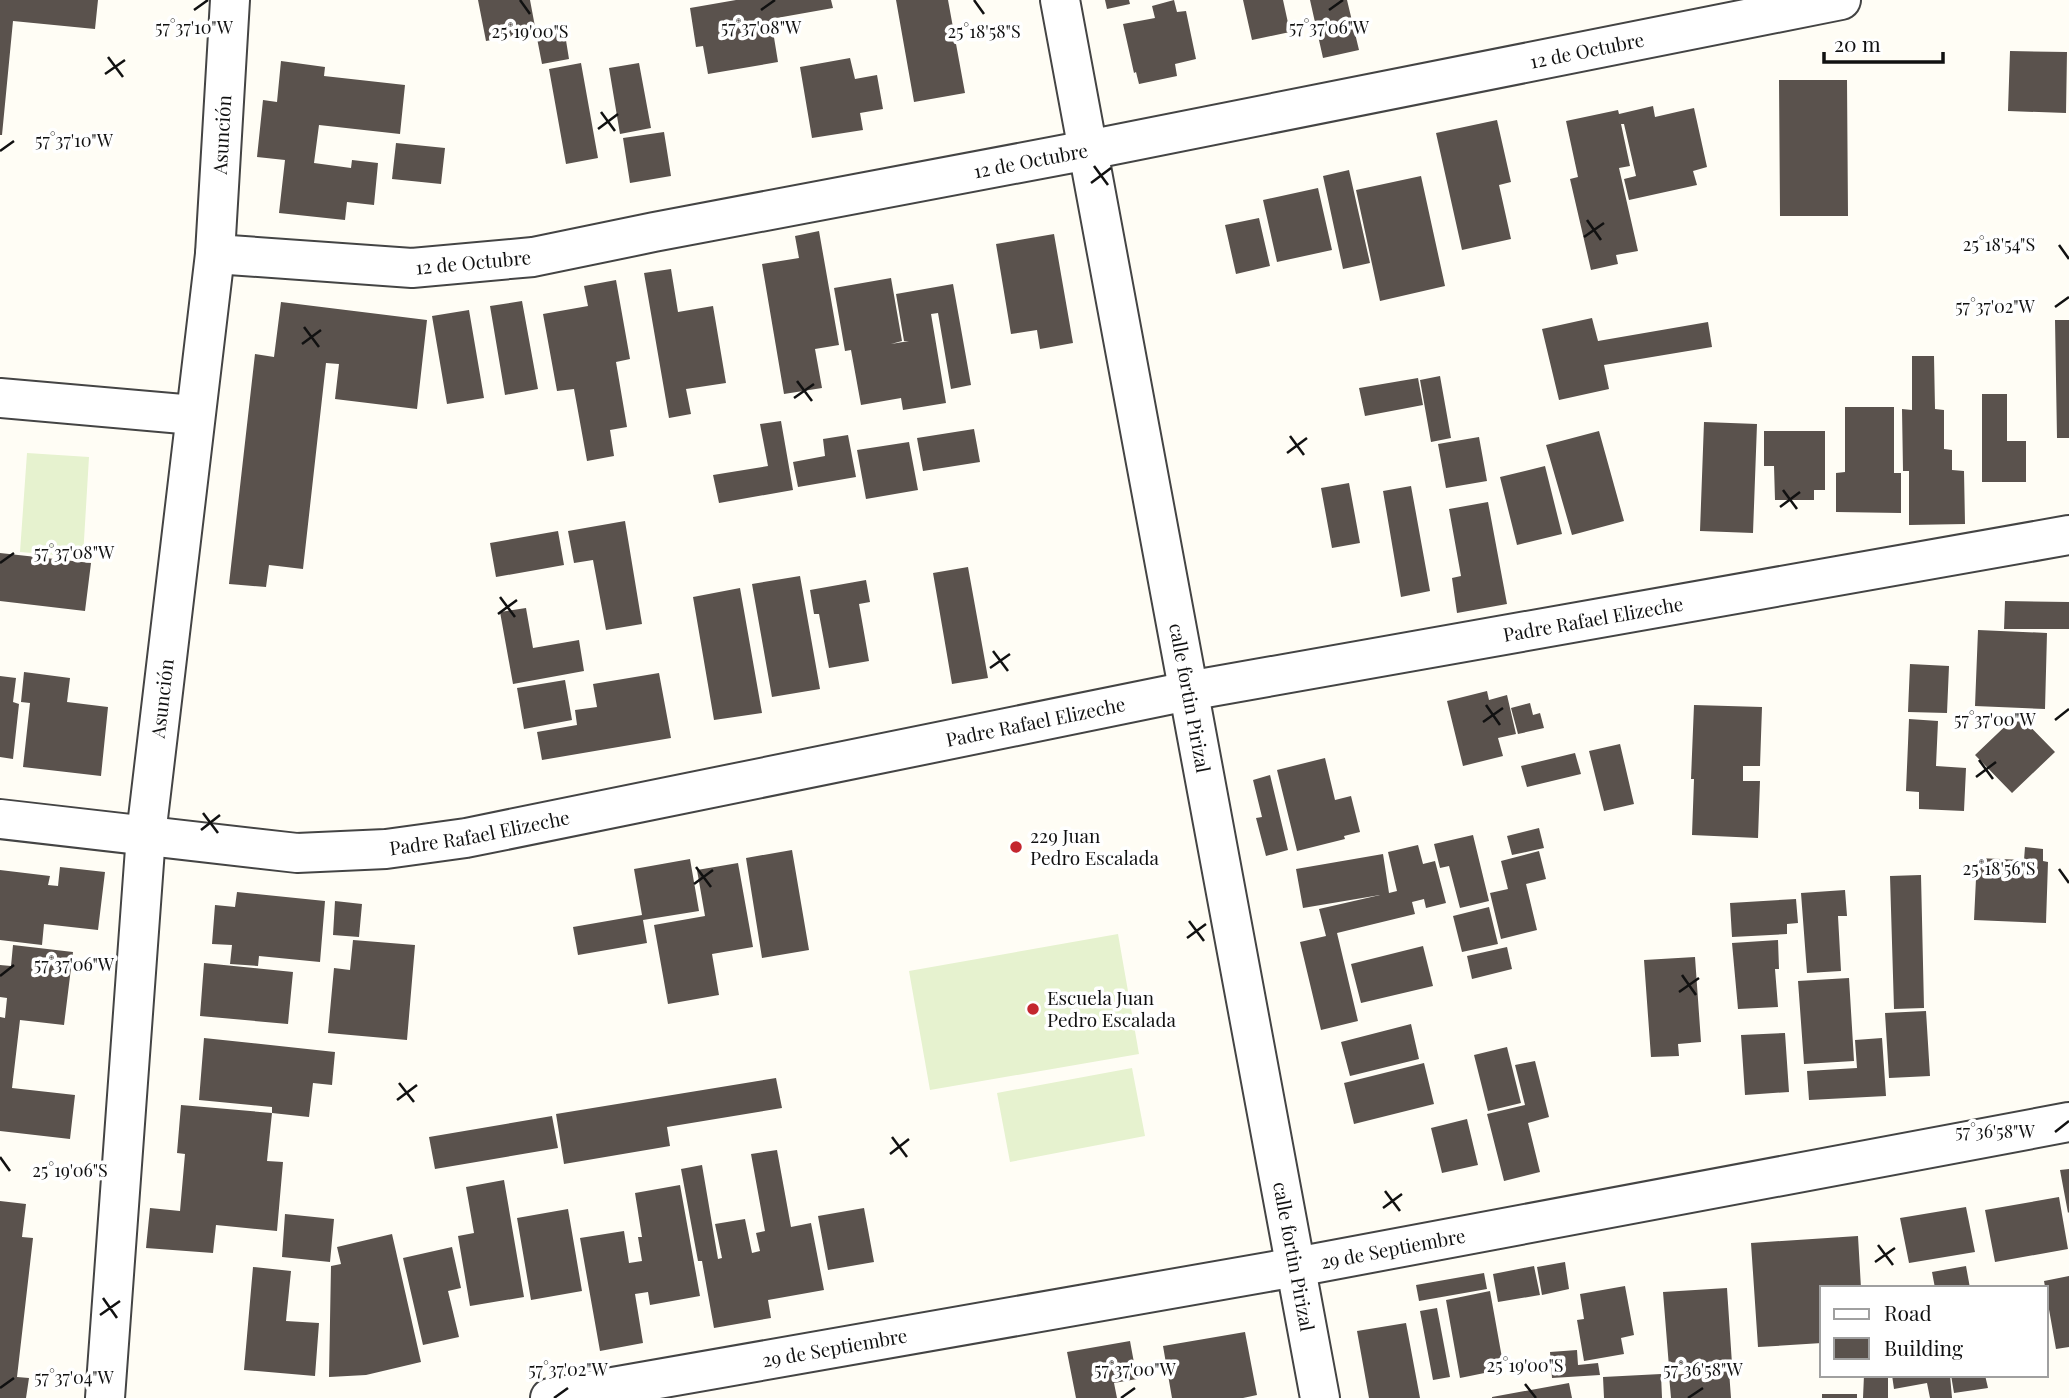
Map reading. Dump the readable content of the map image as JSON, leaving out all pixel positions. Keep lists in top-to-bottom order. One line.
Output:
{"streets":{"street":["12 de Octubre","Asunción","Padre Rafael Elizeche","calle fortin Pirizal","29 de Septiembre"]},"crossings":[["12 de Octubre","Asunción"],["12 de Octubre","calle fortin Pirizal"],["Asunción","Padre Rafael Elizeche"],["Padre Rafael Elizeche","calle fortin Pirizal"],["calle fortin Pirizal","29 de Septiembre"]],"places":["229 Juan Pedro Escalada","Escuela Juan Pedro Escalada"],"legend":["Road","Building"],"scale_bar":"20 m","coordinates":["57°37'06\"W","57°37'10\"W","57°37'08\"W","25°19'00\"S","25°18'58\"S","25°18'54\"S","57°37'02\"W","57°37'00\"W","25°18'56\"S","57°36'58\"W","25°19'06\"S","57°37'04\"W"]}
